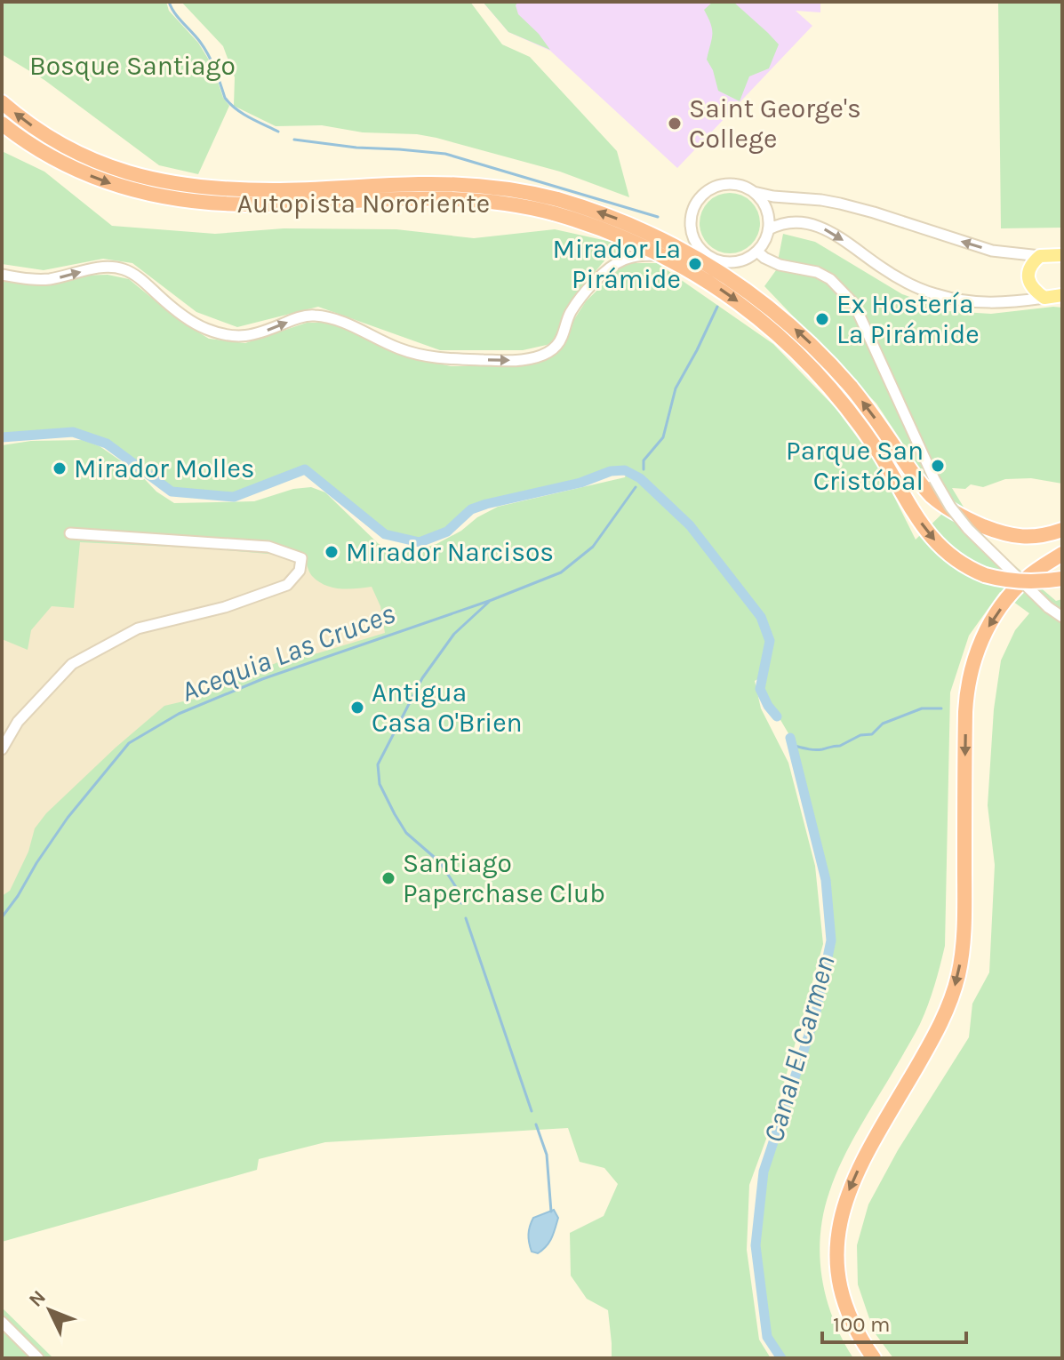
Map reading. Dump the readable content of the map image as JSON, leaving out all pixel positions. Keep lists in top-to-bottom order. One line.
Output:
{"streets":{"highway":["Autopista Nororiente"]},"water":["Acequia Las Cruces","Canal El Carmen"],"parks":["Bosque Santiago"],"places":["Saint George's College","Mirador La Pirámide","Ex Hostería La Pirámide","Parque San Cristóbal","Mirador Molles","Mirador Narcisos","Antigua Casa O'Brien","Santiago Paperchase Club"],"scale_bar":"100 m","north":"top left"}
